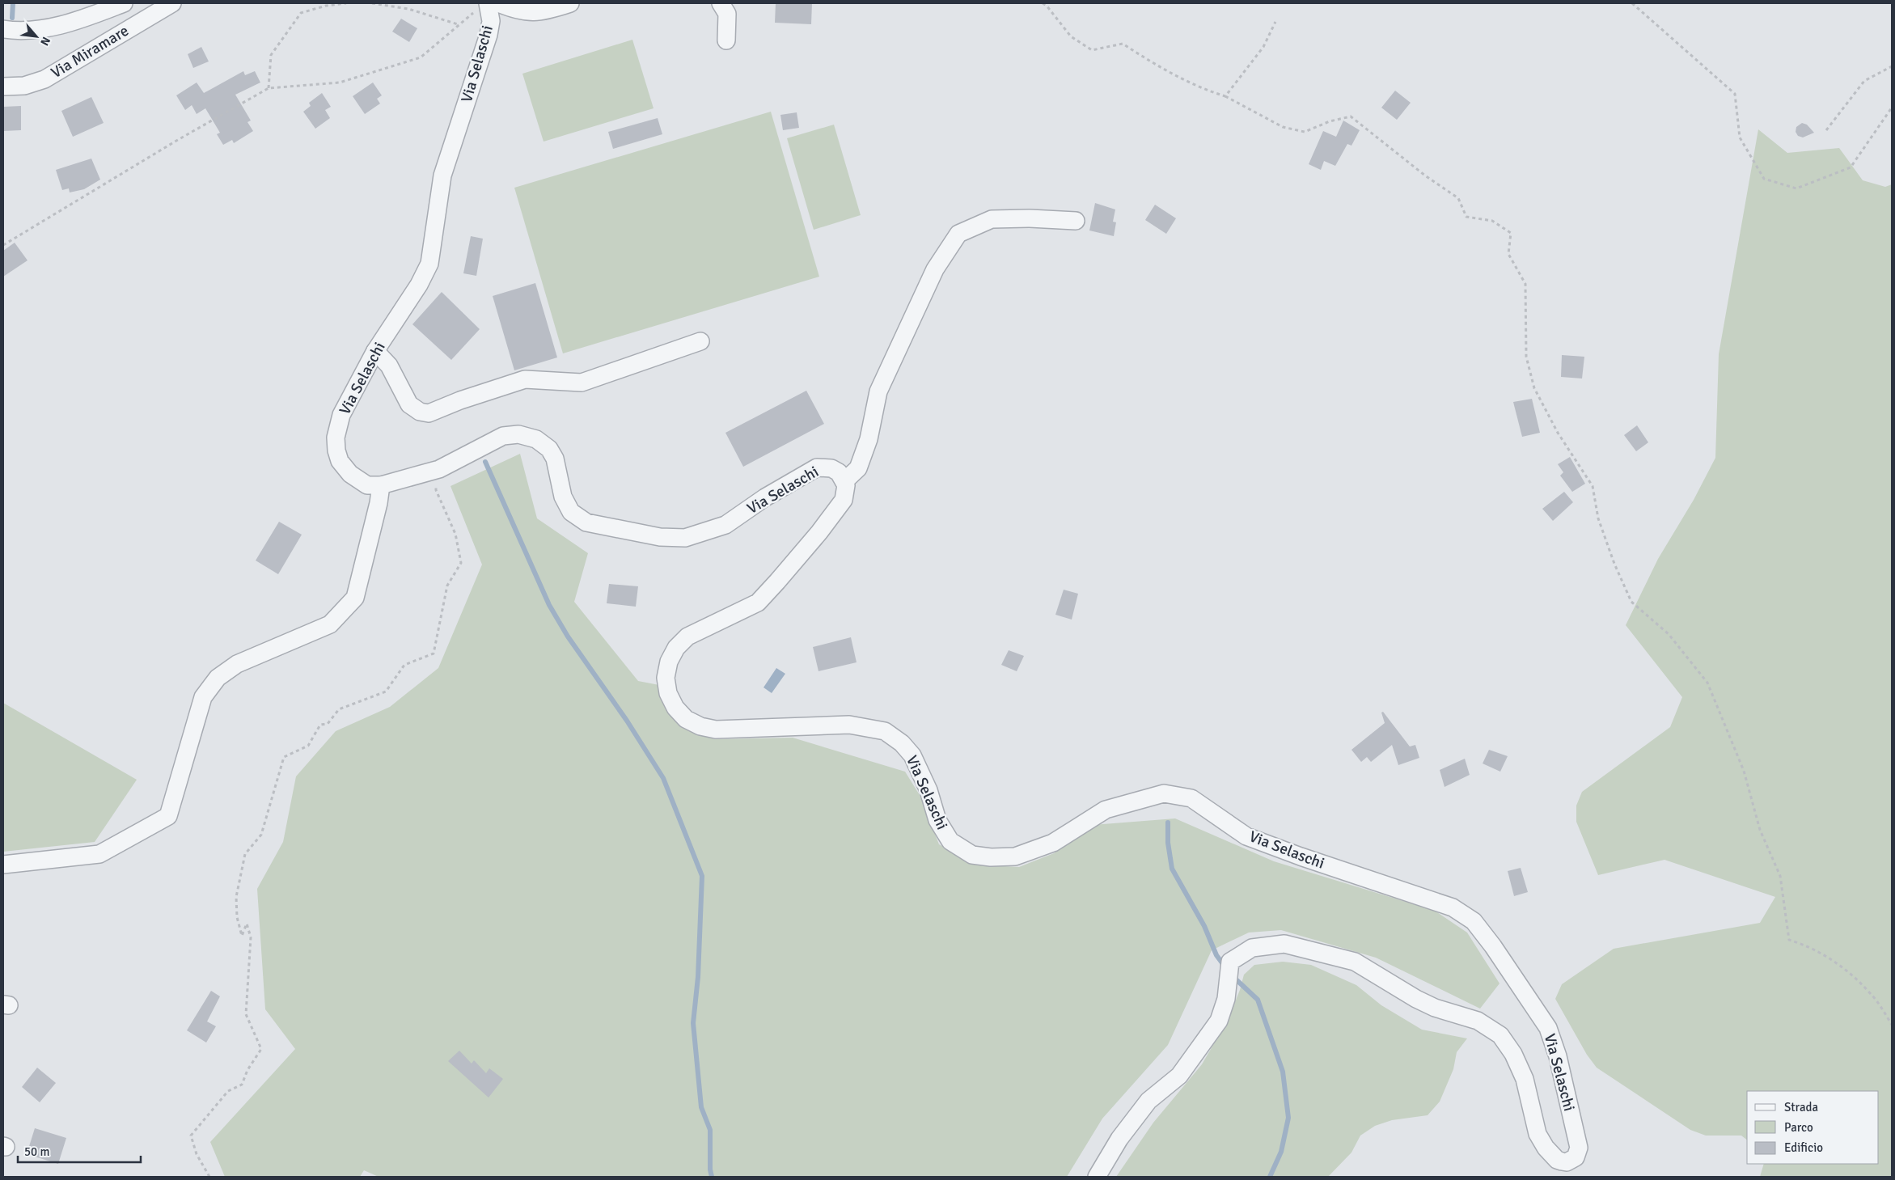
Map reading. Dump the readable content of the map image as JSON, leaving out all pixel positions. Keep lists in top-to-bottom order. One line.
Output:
{"streets":{"street":["Via Miramare","Via Selaschi"]},"legend":["Strada","Parco","Edificio"],"scale_bar":"50 m","north":"bottom right"}
